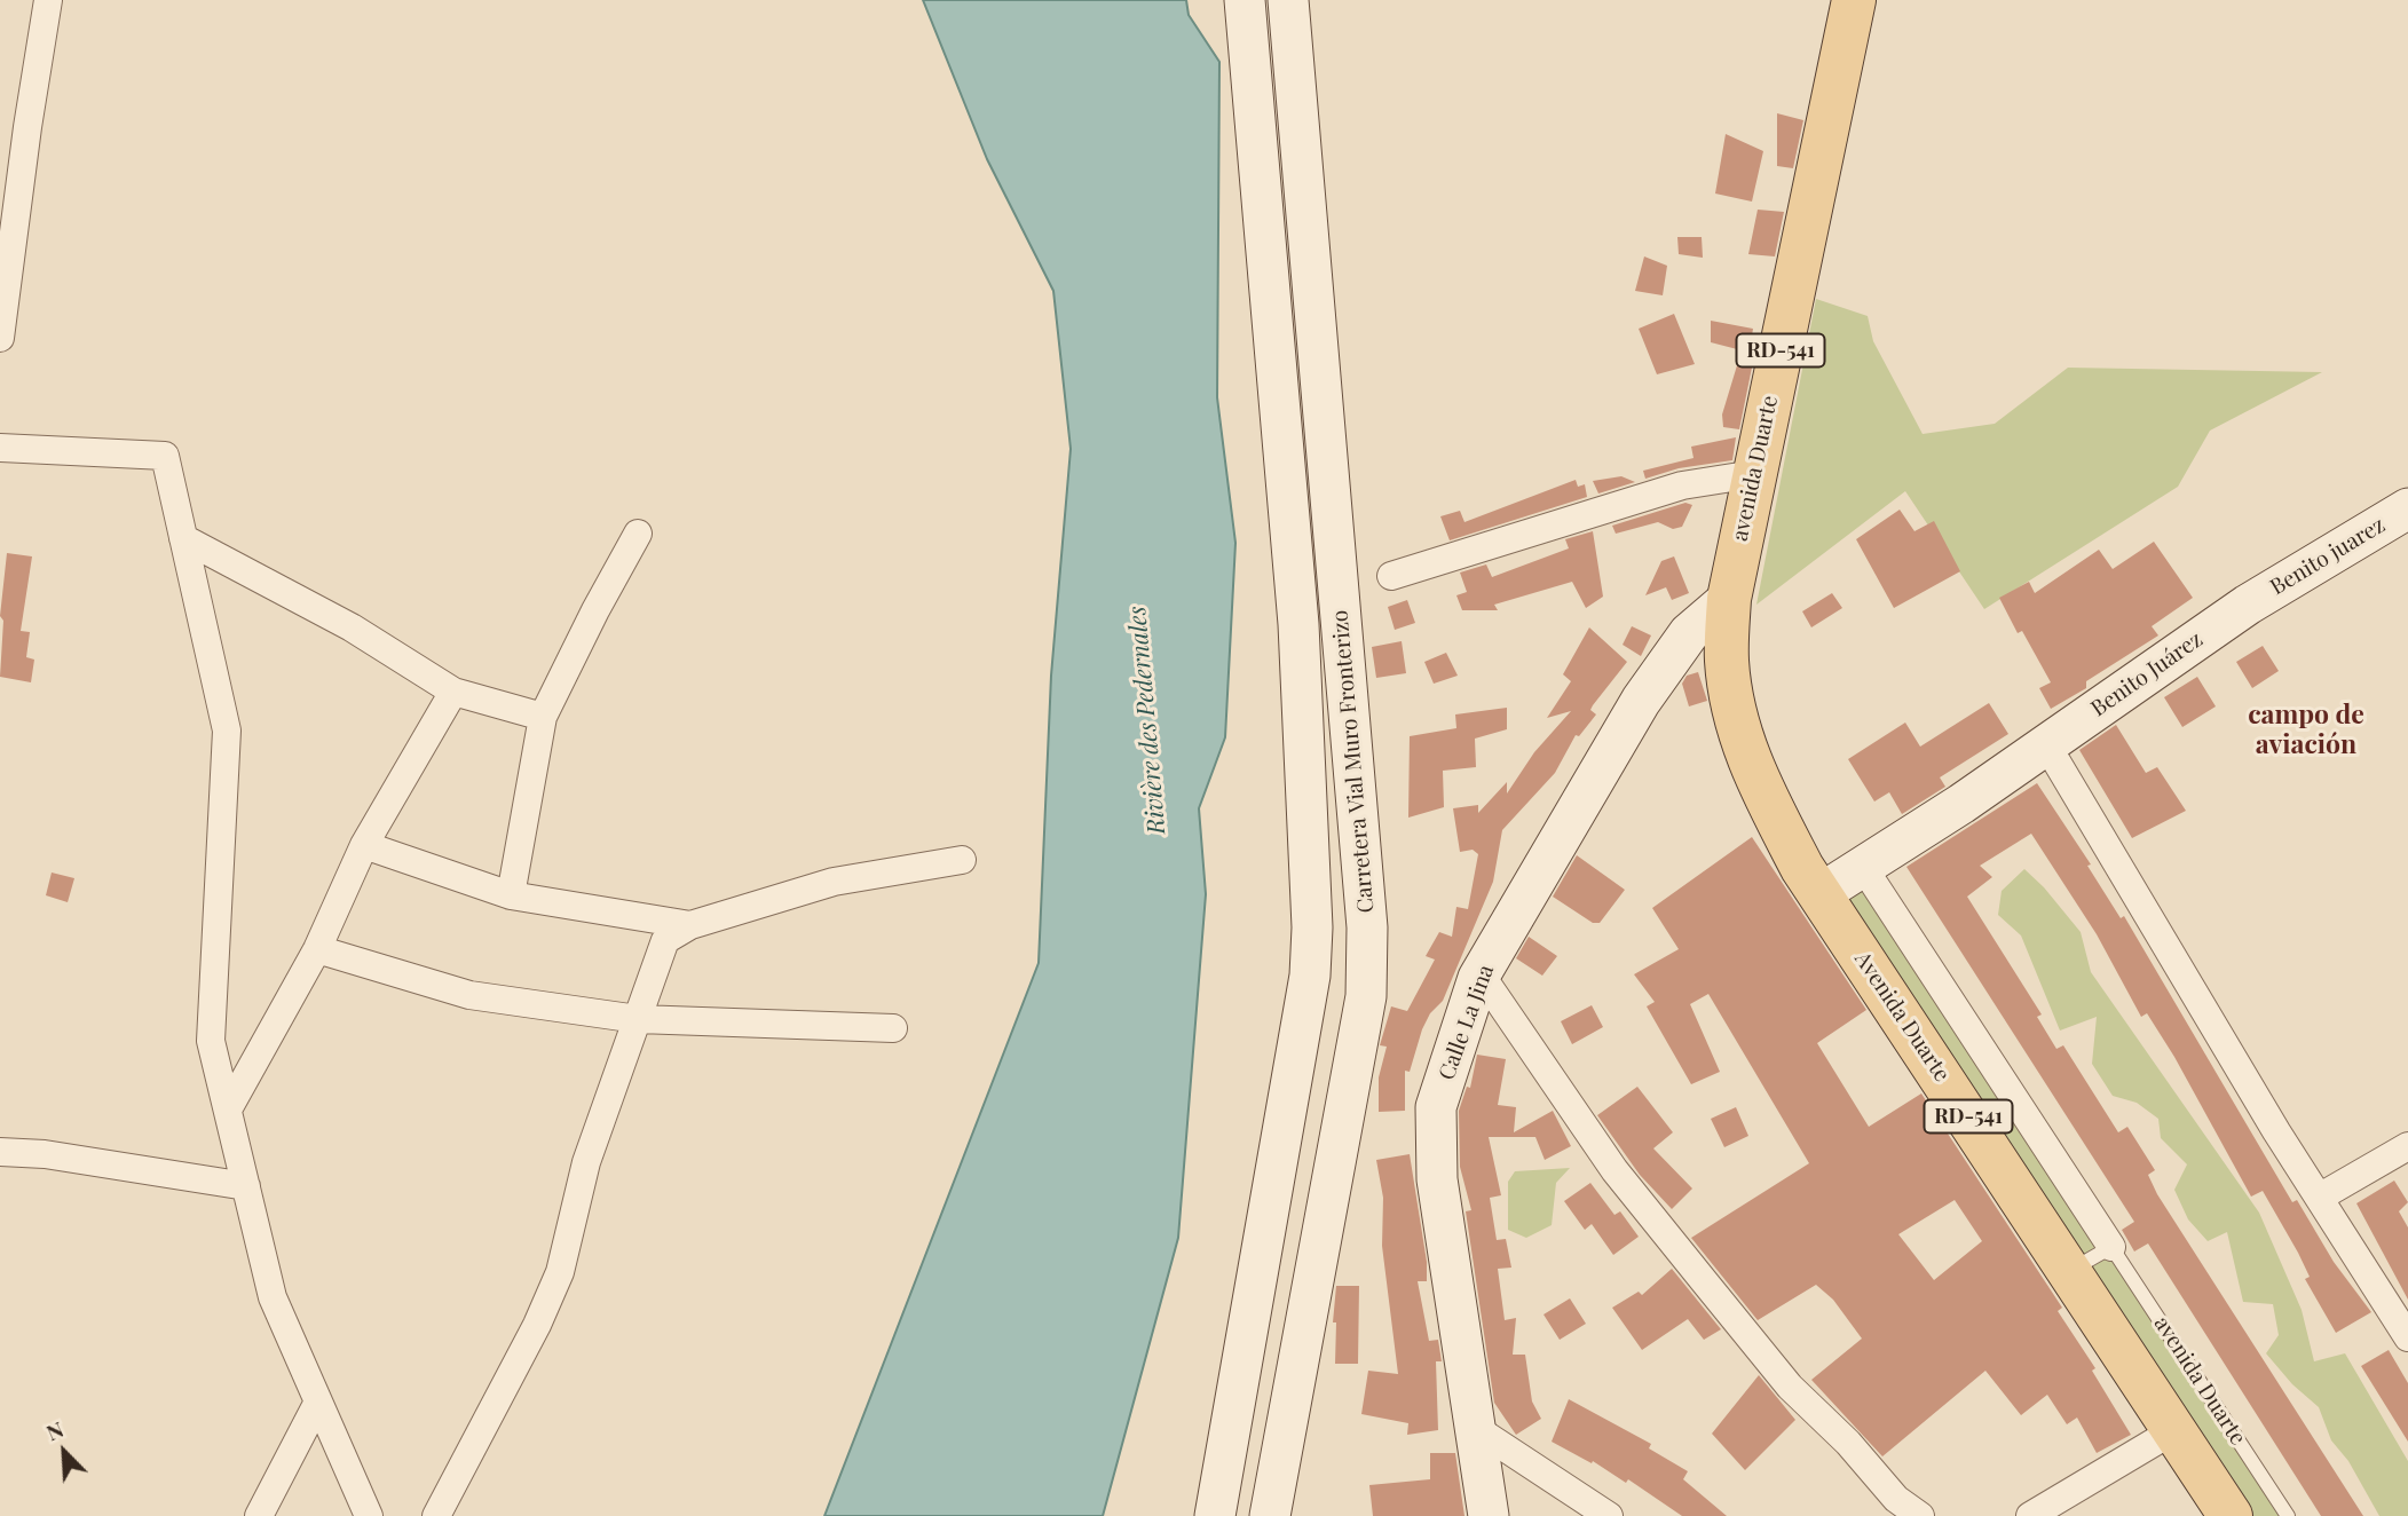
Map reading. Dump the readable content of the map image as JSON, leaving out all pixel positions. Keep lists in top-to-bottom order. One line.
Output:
{"streets":{"main road":["RD-541","avenida Duarte","Avenida Duarte"],"street":["Benito juarez","Benito Juárez","Carretera Vial Muro Fronterizo","Calle La Jina"]},"crossings":[["avenida Duarte","Avenida Duarte"],["avenida Duarte","Calle La Jina"],["Benito juarez","Benito Juárez"],["Benito Juárez","Avenida Duarte"]],"districts":["campo de aviación"],"water":["Rivière des Pedernales"],"north":"top left"}
